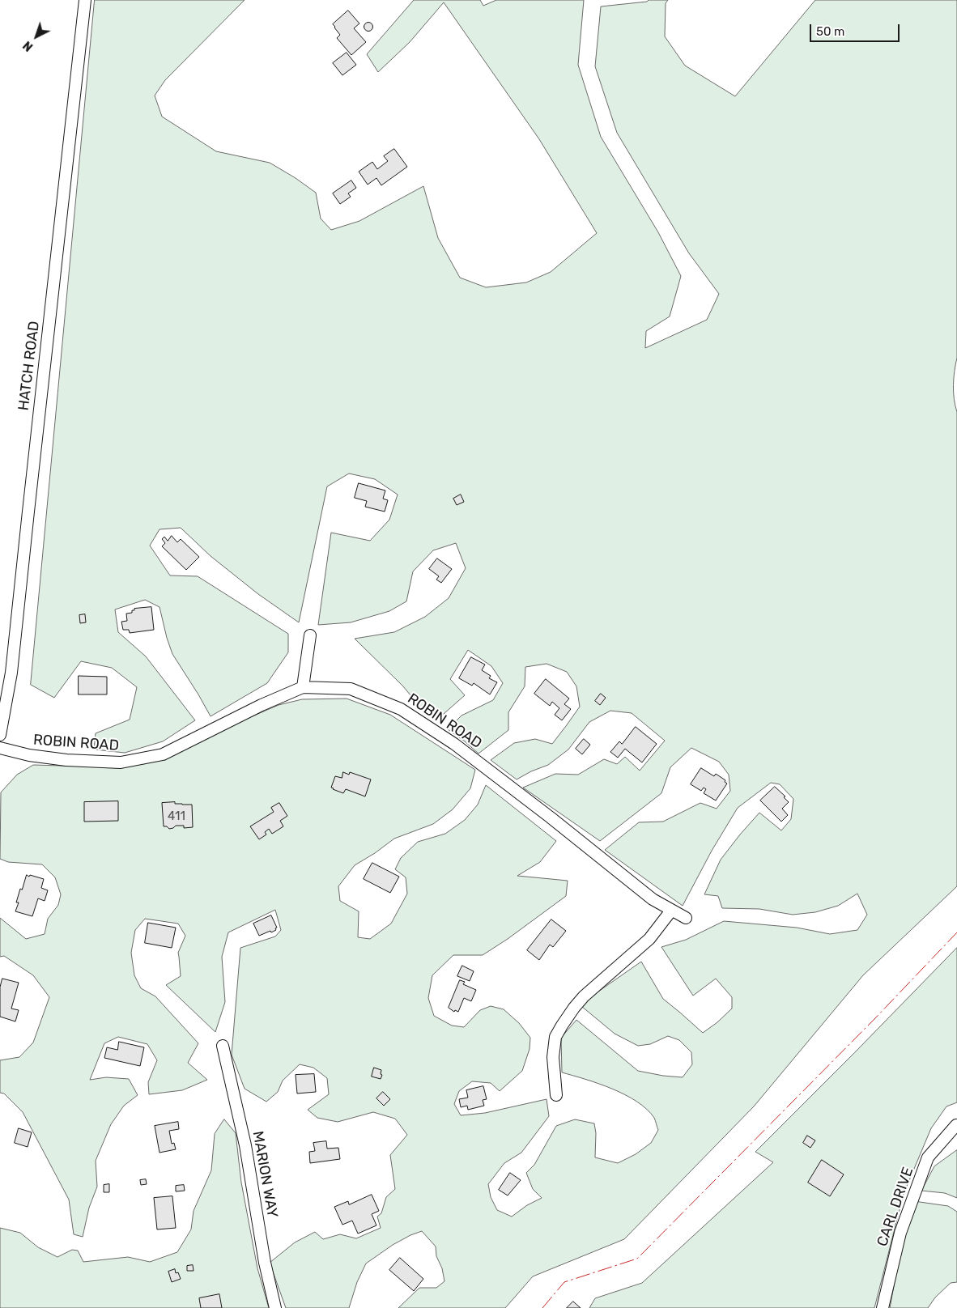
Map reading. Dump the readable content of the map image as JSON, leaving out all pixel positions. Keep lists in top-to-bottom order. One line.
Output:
{"streets":{"street":["HATCH ROAD","ROBIN ROAD","MARION WAY","CARL DRIVE"]},"house_numbers":["411"],"scale_bar":"50 m","north":"bottom left"}
